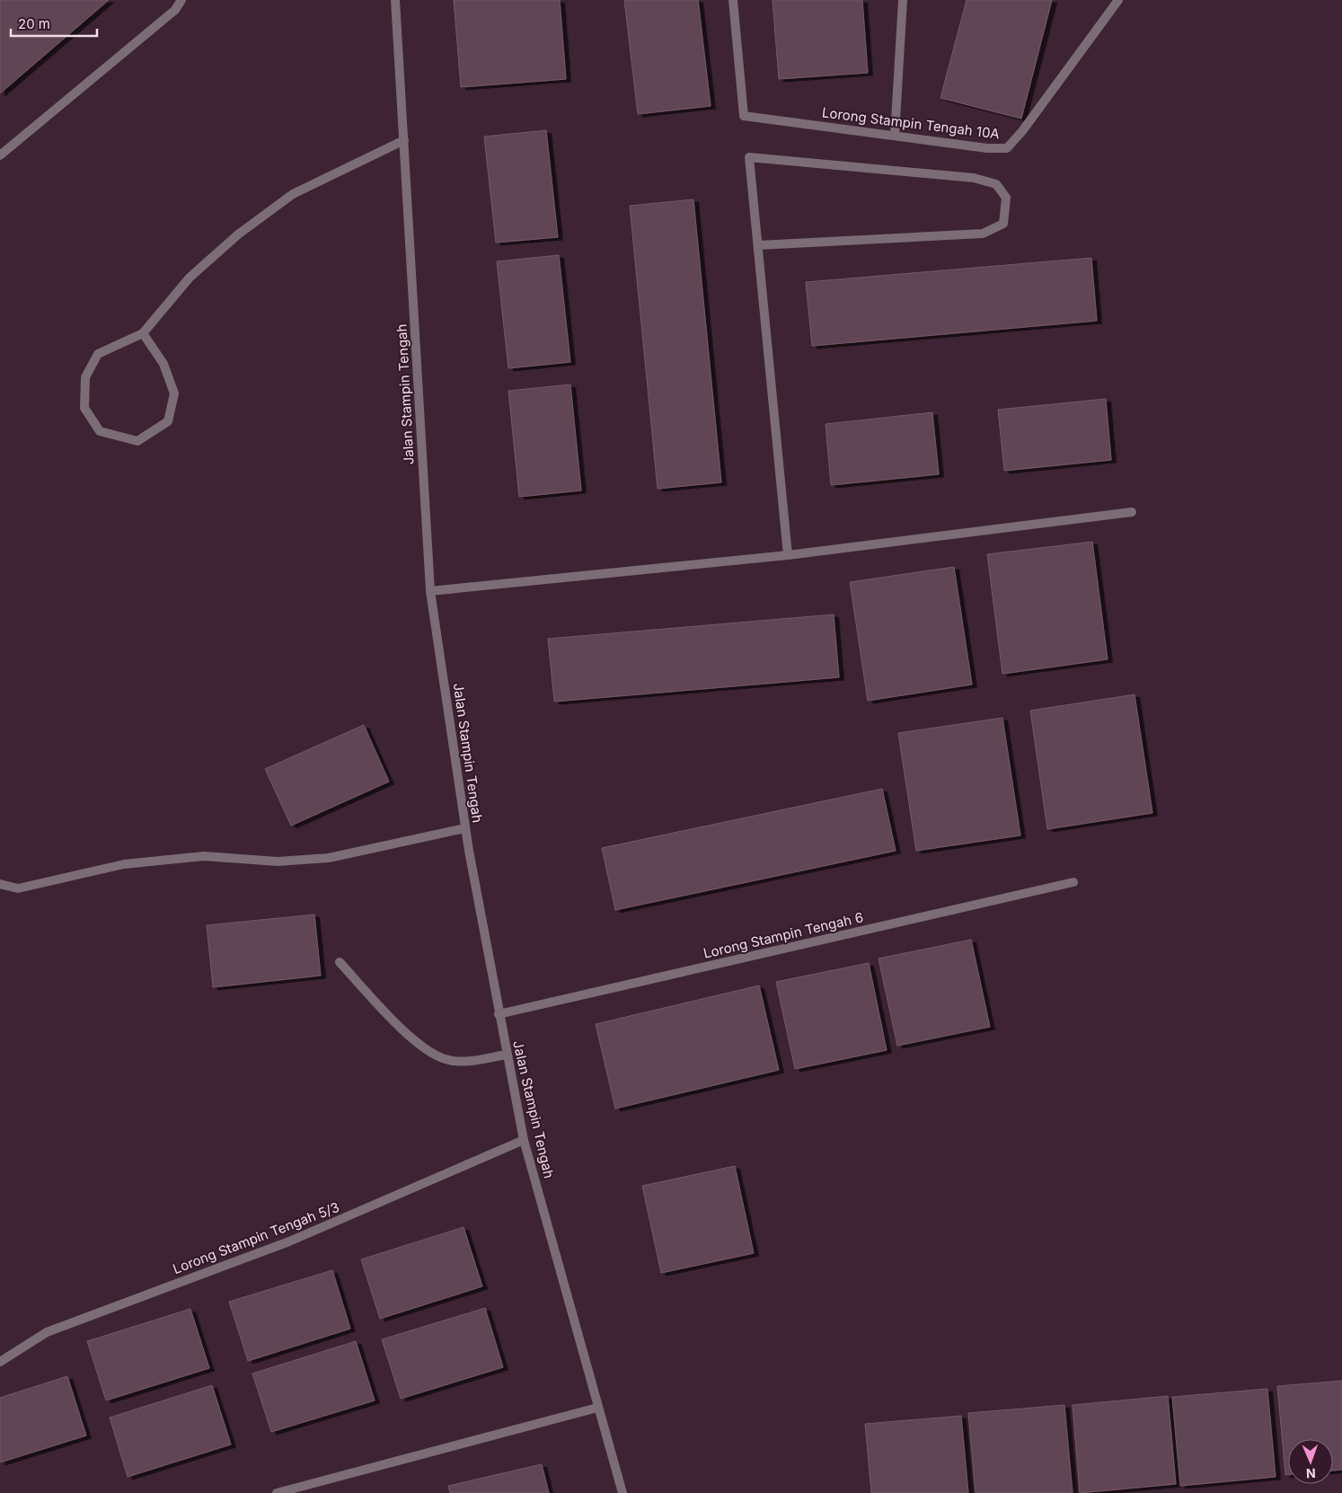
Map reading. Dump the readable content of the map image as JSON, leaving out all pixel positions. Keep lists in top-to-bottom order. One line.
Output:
{"streets":{"street":["Lorong Stampin Tengah 10A","Jalan Stampin Tengah","Lorong Stampin Tengah 6","Lorong Stampin Tengah 5/3"]},"crossings":[["Jalan Stampin Tengah","Lorong Stampin Tengah 6"],["Jalan Stampin Tengah","Lorong Stampin Tengah 5/3"]],"scale_bar":"20 m","north":"bottom"}
